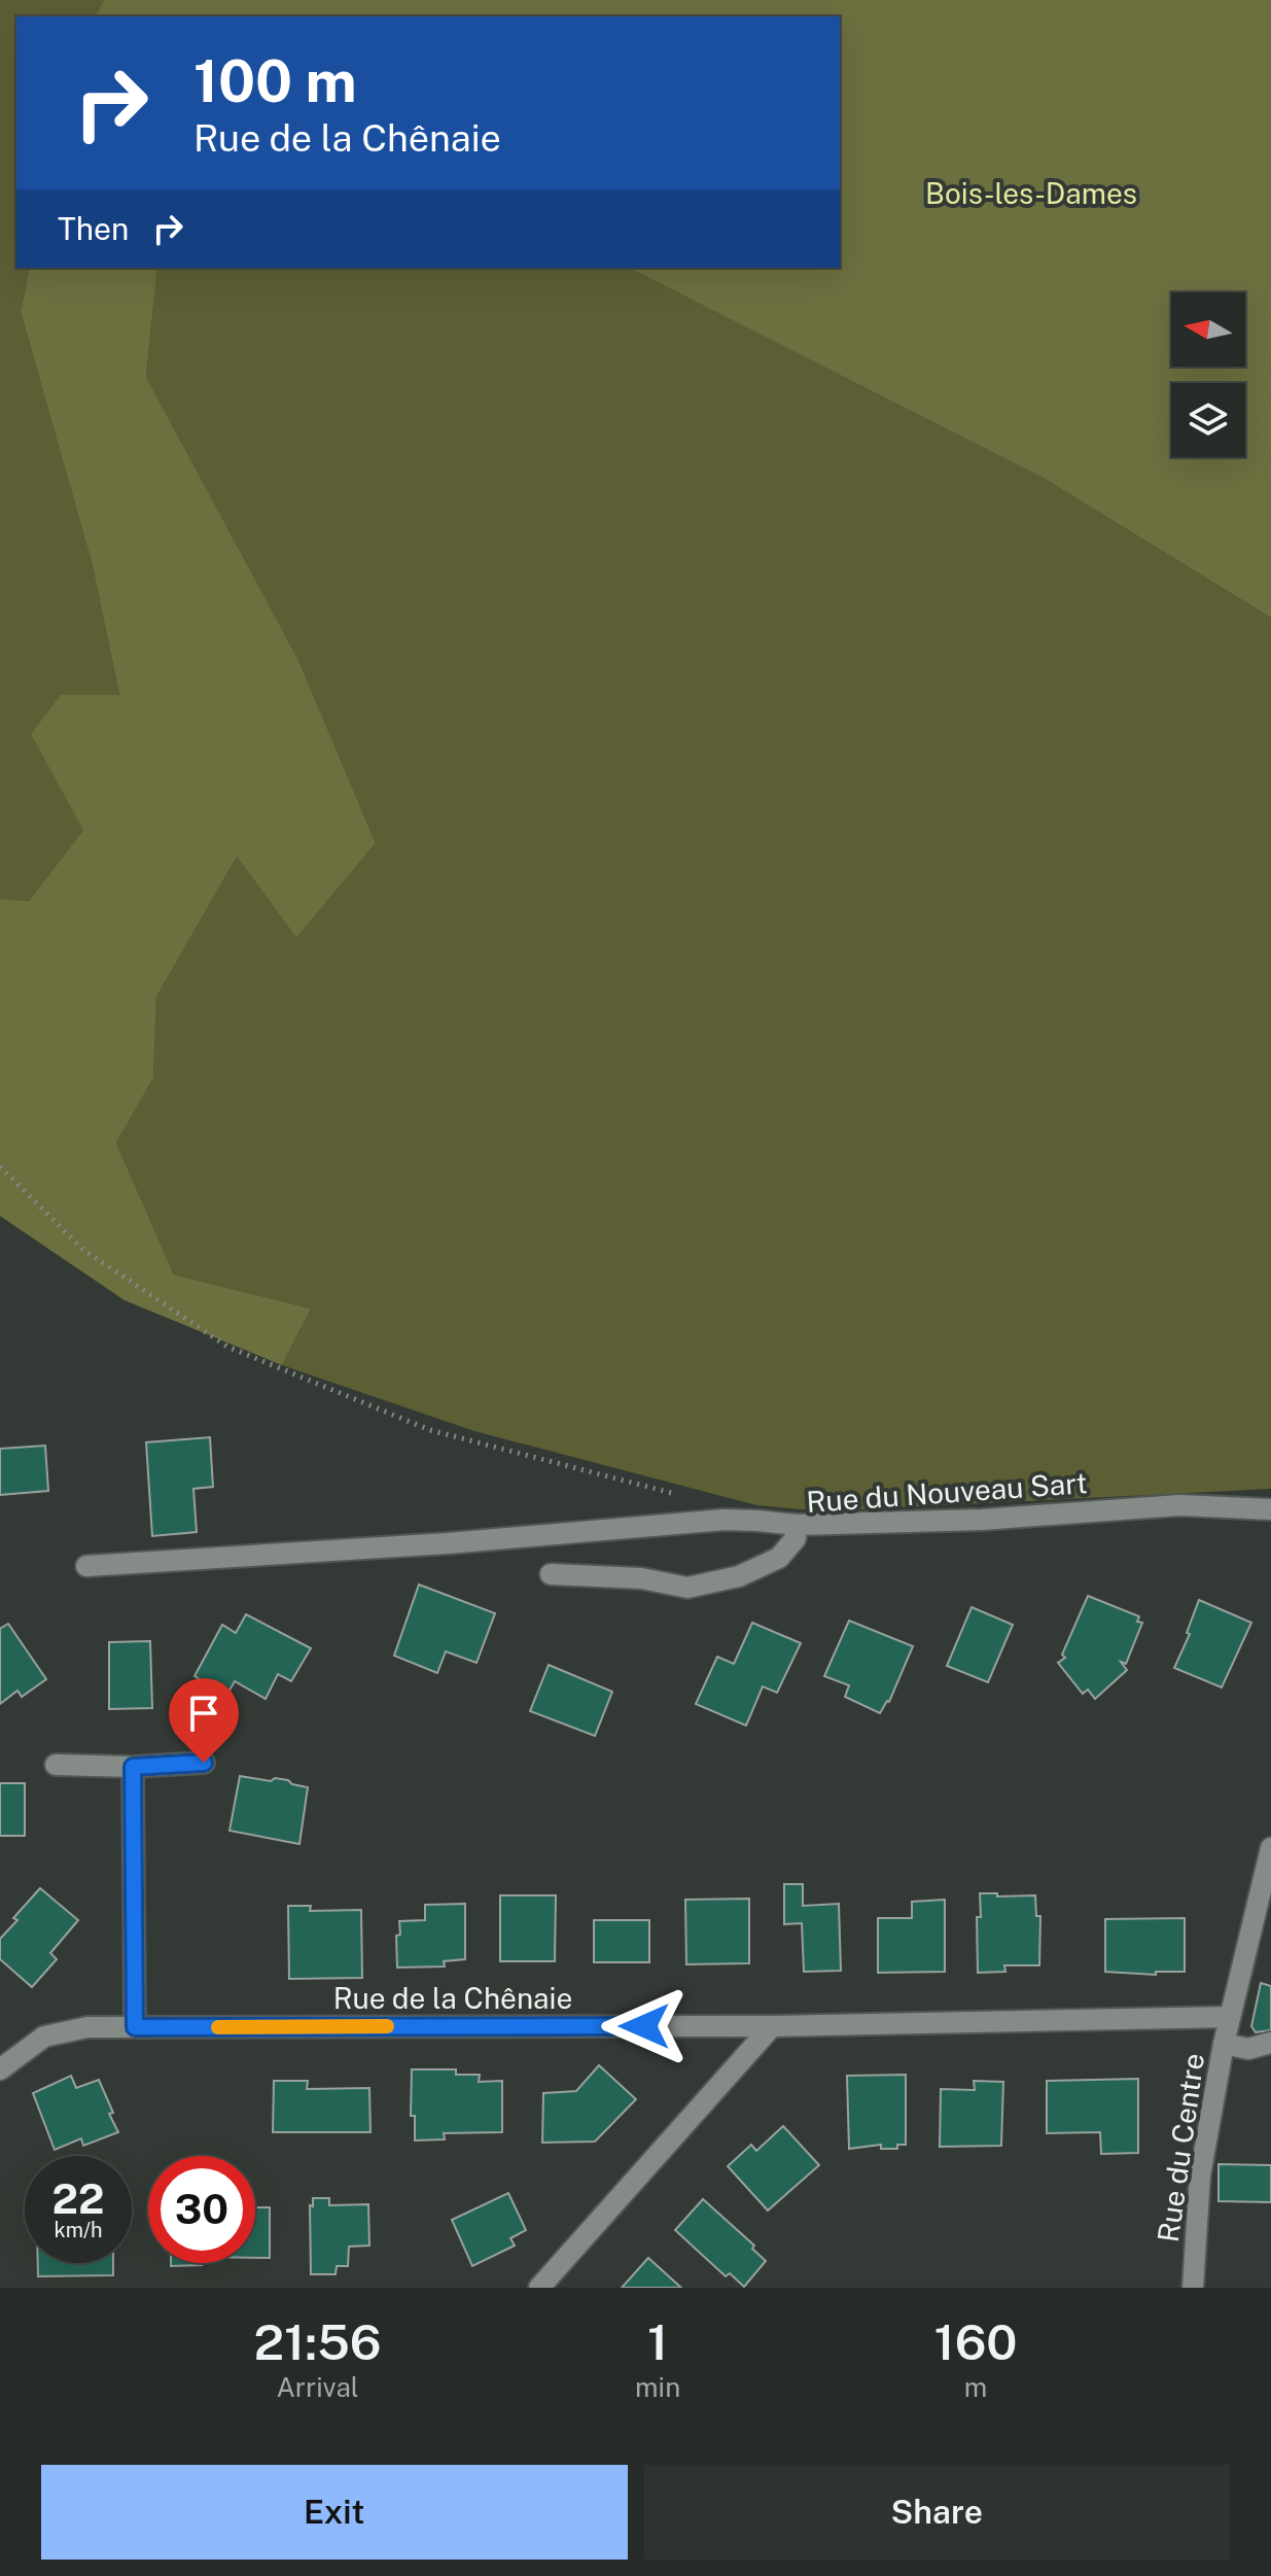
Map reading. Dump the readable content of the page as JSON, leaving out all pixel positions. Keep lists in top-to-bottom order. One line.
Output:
{"streets":{"street":["Rue du Nouveau Sart","Rue de la Chênaie","Rue du Centre"]},"crossings":[["Rue de la Chênaie","Rue du Centre"]],"parks":["Bois-les-Dames"],"north":"left","page":{"turn":["100 m","Rue de la Chênaie"],"then":"Then","speed":"22 km/h","limit":"30","eta":["21:56","Arrival","1","min","160","m"],"buttons":["Exit","Share"]}}
